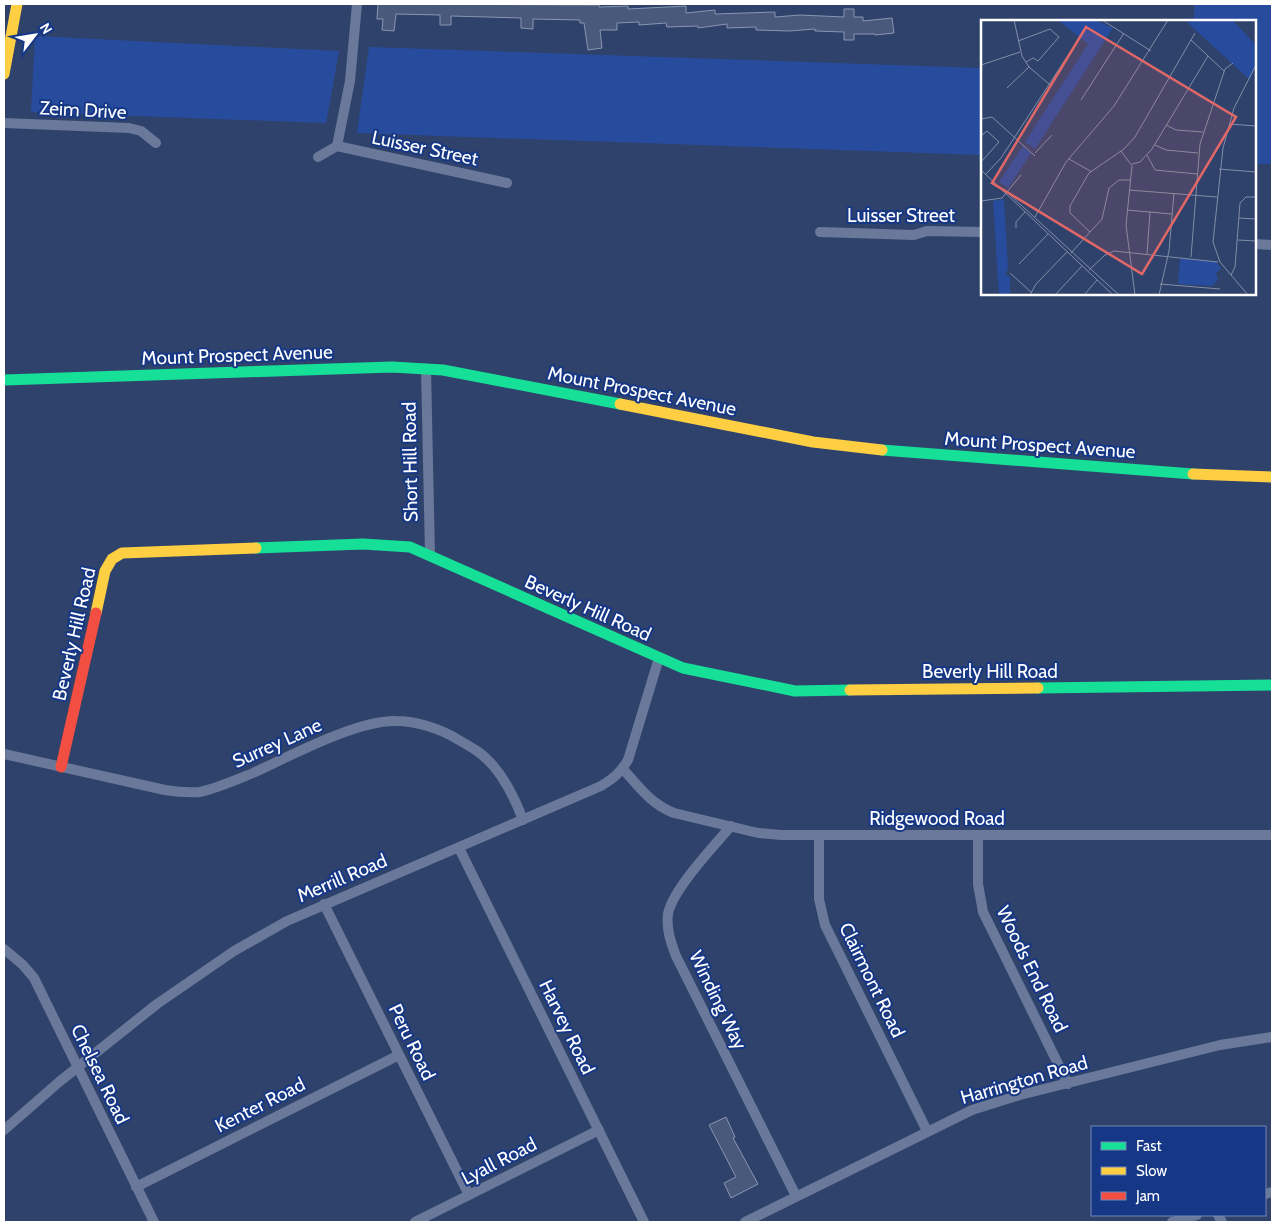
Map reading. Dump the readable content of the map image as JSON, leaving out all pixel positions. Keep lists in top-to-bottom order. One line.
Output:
{"streets":{"street":["Zeim Drive","Luisser Street","Mount Prospect Avenue","Short Hill Road","Beverly Hill Road","Surrey Lane","Ridgewood Road","Merrill Road","Woods End Road","Clairmont Road","Winding Way","Harvey Road","Peru Road","Chelsea Road","Harrington Road","Kenter Road","Lyall Road"]},"crossings":[["Mount Prospect Avenue","Short Hill Road"],["Short Hill Road","Beverly Hill Road"],["Beverly Hill Road","Surrey Lane"],["Beverly Hill Road","Merrill Road"],["Surrey Lane","Merrill Road"],["Ridgewood Road","Merrill Road"],["Ridgewood Road","Woods End Road"],["Ridgewood Road","Clairmont Road"],["Ridgewood Road","Winding Way"],["Merrill Road","Harvey Road"],["Merrill Road","Peru Road"],["Merrill Road","Chelsea Road"],["Woods End Road","Harrington Road"],["Clairmont Road","Harrington Road"],["Winding Way","Harrington Road"],["Harvey Road","Lyall Road"],["Peru Road","Kenter Road"],["Peru Road","Lyall Road"],["Chelsea Road","Kenter Road"]],"legend":["Fast","Slow","Jam"],"north":"top right"}
